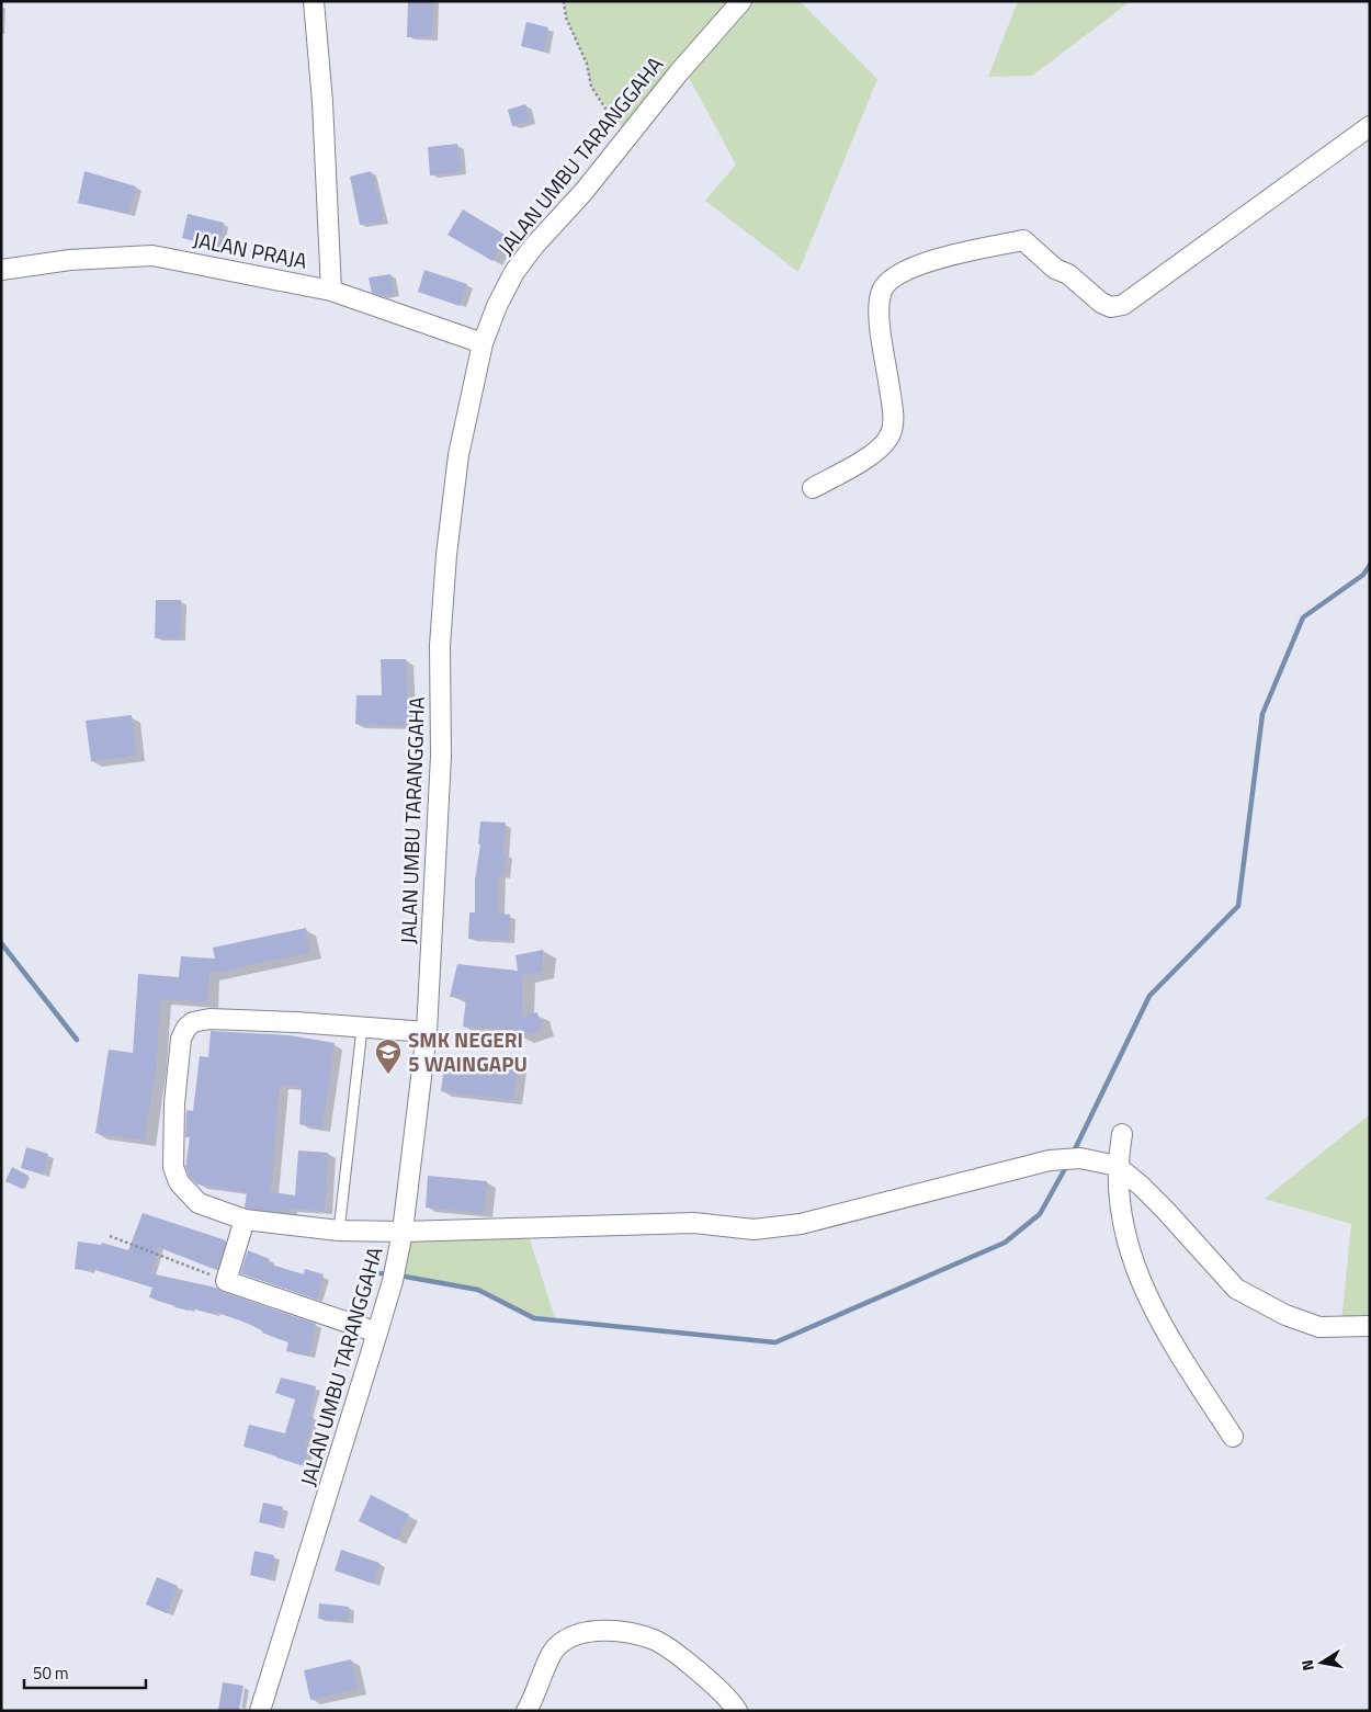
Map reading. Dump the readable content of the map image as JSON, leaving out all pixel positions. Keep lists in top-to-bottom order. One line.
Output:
{"streets":{"street":["JALAN UMBU TARANGGAHA","JALAN PRAJA"]},"crossings":[["JALAN UMBU TARANGGAHA","JALAN PRAJA"]],"places":{"school or university":["SMK NEGERI 5 WAINGAPU"]},"scale_bar":"50 m","north":"left"}
